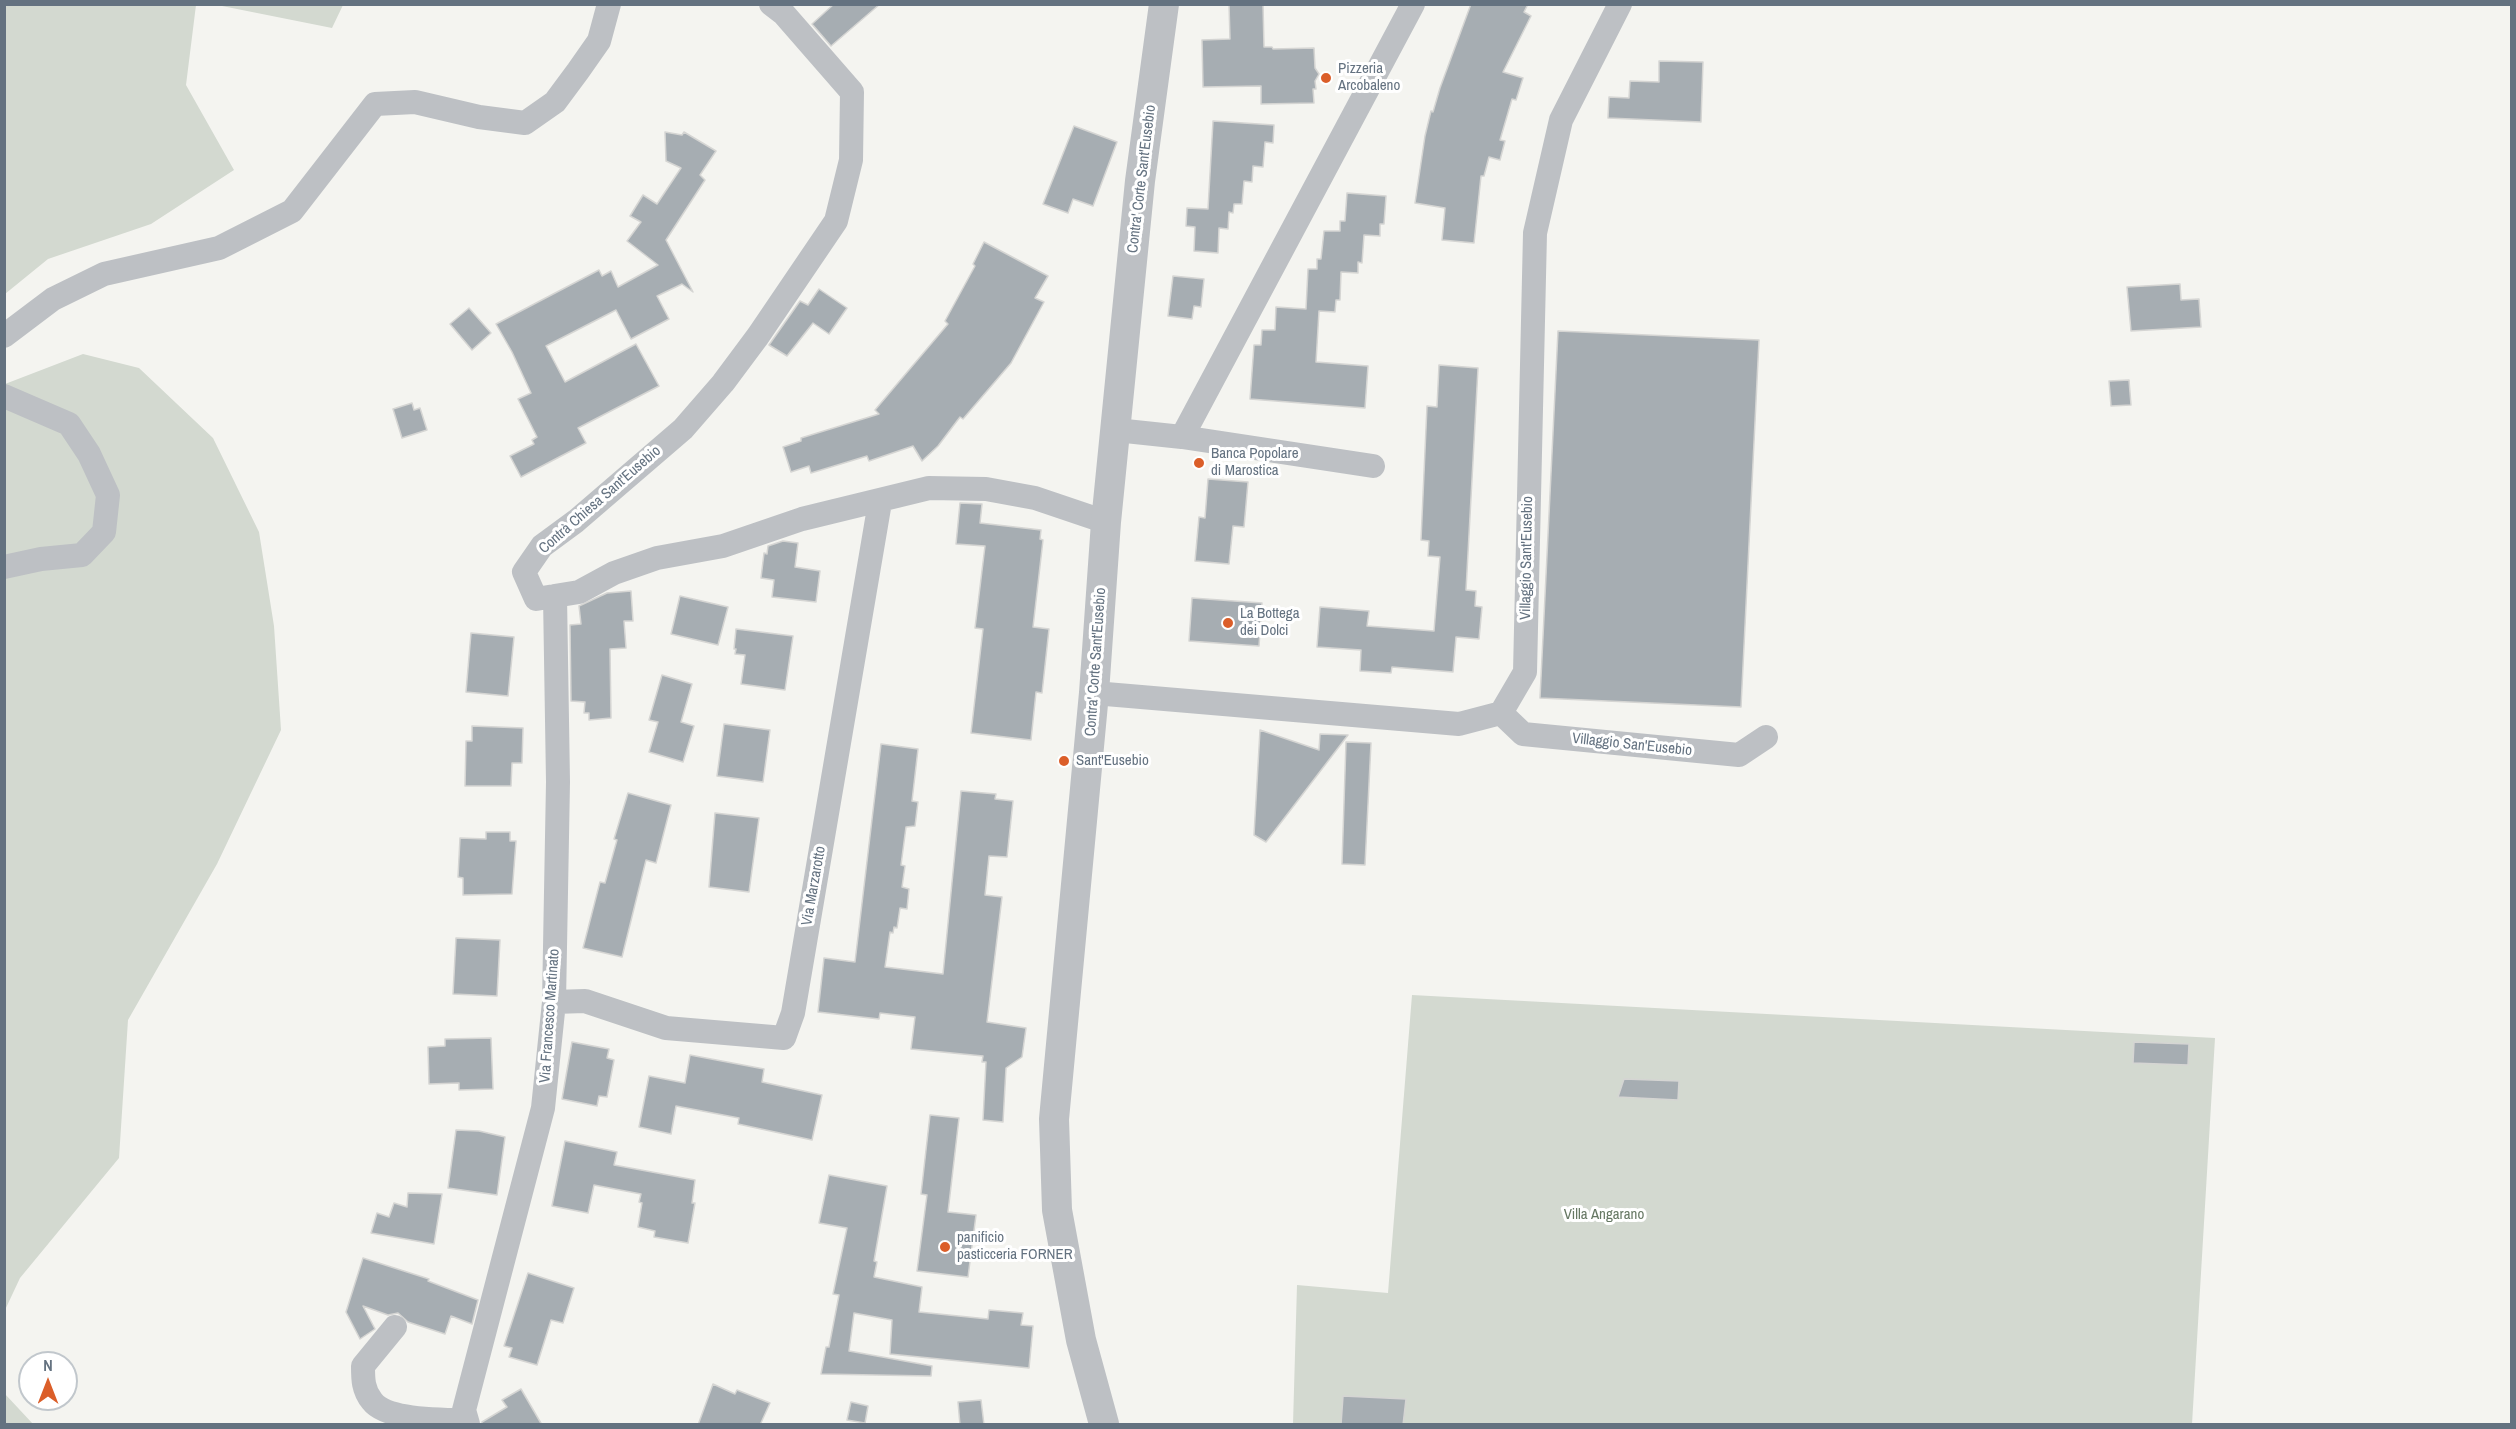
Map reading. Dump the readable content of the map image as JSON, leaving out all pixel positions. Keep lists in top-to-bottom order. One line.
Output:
{"streets":{"street":["Contra' Corte Sant'Eusebio","Contrà Chiesa Sant'Eusebio","Villaggio Sant'Eusebio","Villaggio San'Eusebio","Via Marzarotto","Via Francesco Martinato"]},"crossings":[["Contra' Corte Sant'Eusebio","Contrà Chiesa Sant'Eusebio"],["Contrà Chiesa Sant'Eusebio","Via Marzarotto"],["Contrà Chiesa Sant'Eusebio","Via Francesco Martinato"],["Villaggio Sant'Eusebio","Villaggio San'Eusebio"],["Via Marzarotto","Via Francesco Martinato"]],"parks":["Villa Angarano"],"places":["Pizzeria Arcobaleno","Banca Popolare di Marostica","La Bottega dei Dolci","Sant'Eusebio","panificio pasticceria FORNER"],"north":"top"}
